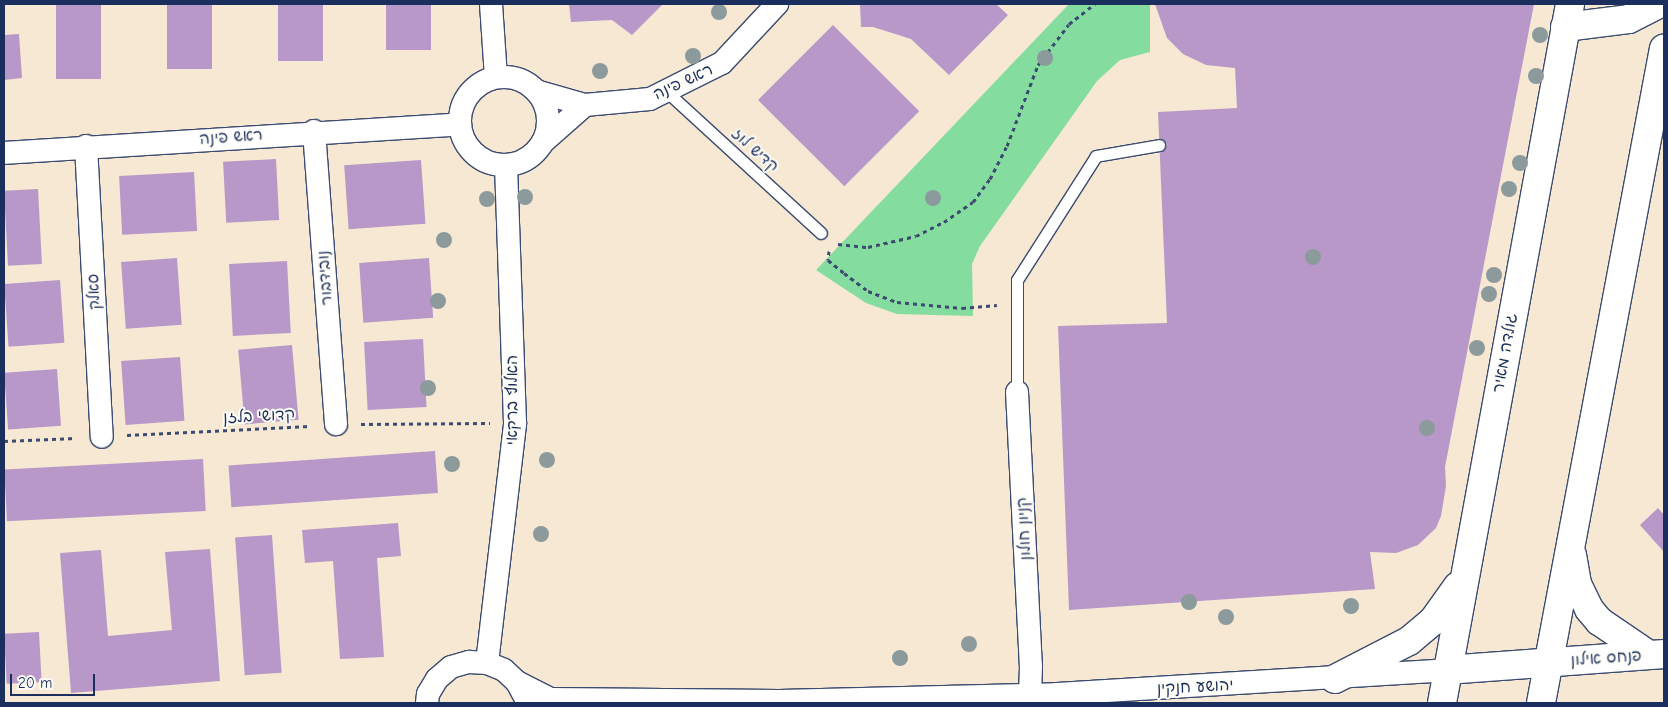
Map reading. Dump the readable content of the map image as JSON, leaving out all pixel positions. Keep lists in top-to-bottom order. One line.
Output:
{"streets":{"main road":["גולדה מאיר","פנחס אילון","יהושע חנקין"],"street":["ראש פינה","נובידבור","סאלק","האלוף ברקאי","קניון חולון"],"lane":["קדיש לוז"],"path":["קדושי בלזן"]},"crossings":[["ראש פינה","קדיש לוז"],["ראש פינה","נובידבור"],["ראש פינה","סאלק"],["ראש פינה","האלוף ברקאי"],["נובידבור","קדושי בלזן"],["סאלק","קדושי בלזן"],["גולדה מאיר","יהושע חנקין"],["האלוף ברקאי","קדושי בלזן"],["האלוף ברקאי","יהושע חנקין"],["קניון חולון","יהושע חנקין"],["פנחס אילון","יהושע חנקין"]],"scale_bar":"20 m"}
